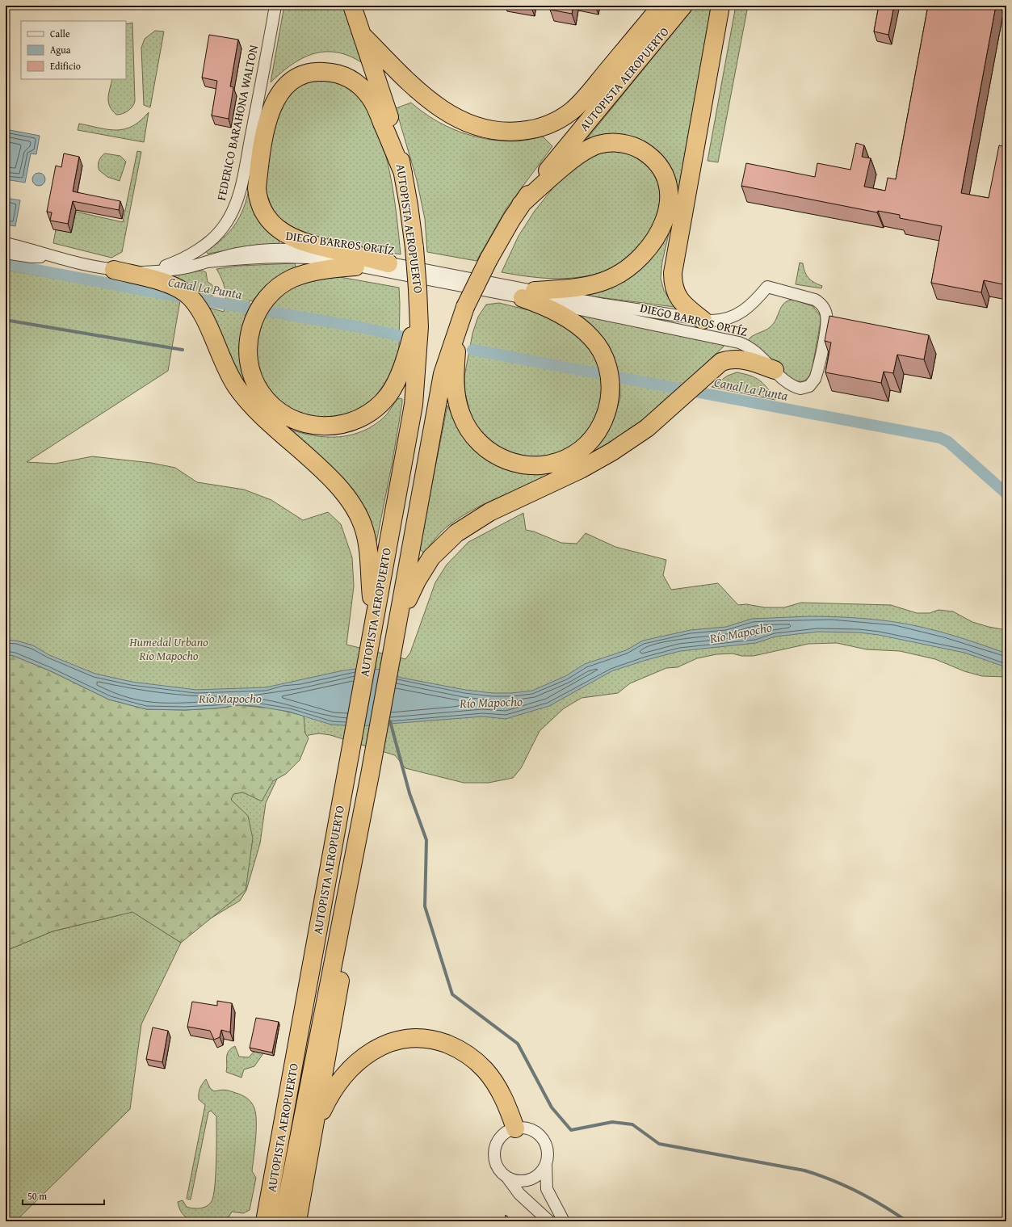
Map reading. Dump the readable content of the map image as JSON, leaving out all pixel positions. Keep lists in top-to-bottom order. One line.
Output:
{"streets":{"highway":["AUTOPISTA AEROPUERTO"],"street":["FEDERICO BARAHONA WALTON","DIEGO BARROS ORTÍZ"]},"crossings":[["FEDERICO BARAHONA WALTON","DIEGO BARROS ORTÍZ"]],"water":["Canal La Punta","Río Mapocho"],"parks":["Humedal Urbano Río Mapocho"],"legend":["Calle","Agua","Edificio"],"scale_bar":"50 m"}
